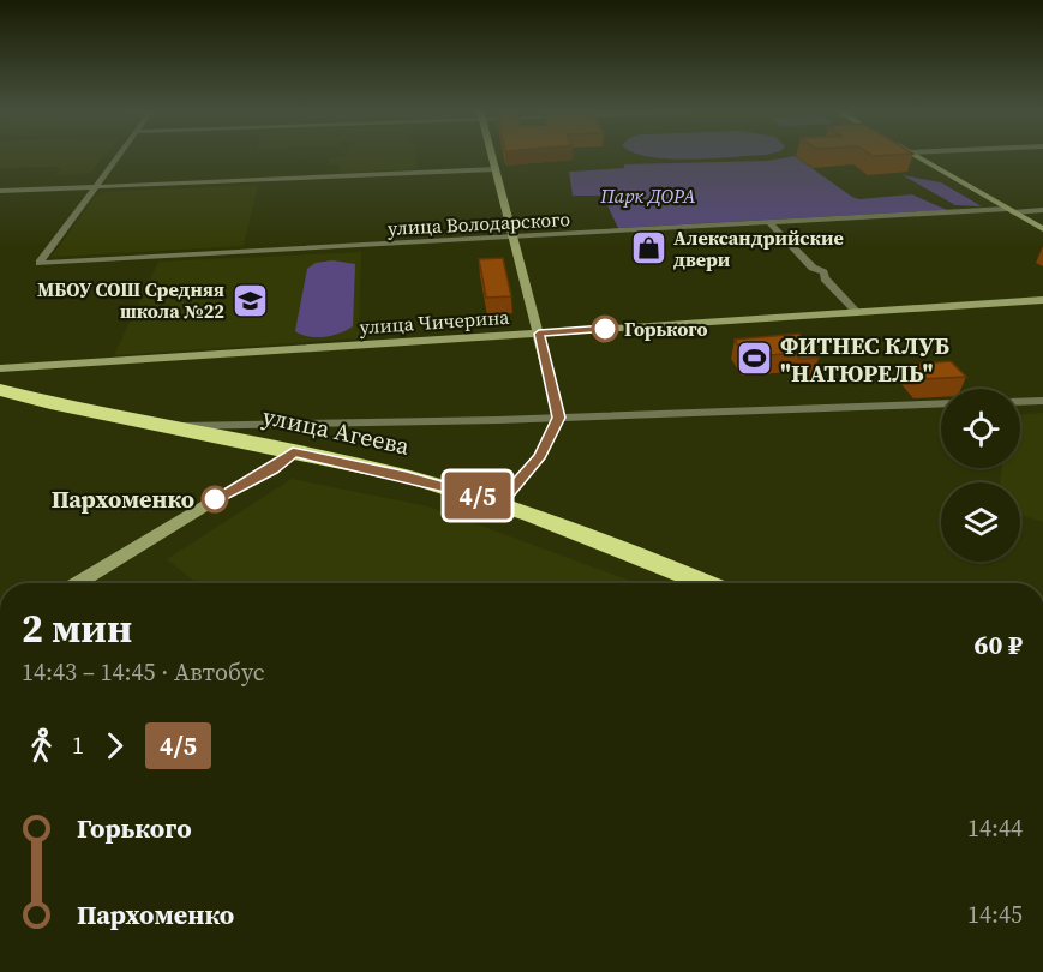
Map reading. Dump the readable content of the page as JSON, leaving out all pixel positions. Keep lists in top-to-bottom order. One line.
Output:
{"streets":{"highway":["улица Агеева"],"main road":["улица Чичерина"],"street":["улица Володарского"]},"parks":["Парк ДОРА"],"places":{"shop":["Александрийские двери"],"school or university":["МБОУ СОШ Средняя школа №22"],"other":["Горького","Пархоменко"],"sports":["ФИТНЕС КЛУБ \"НАТЮРЕЛЬ\""]},"lines":["bus line 4/5"],"page":{"on_map":"4/5","heading":["2 мин","14:43 – 14:45 · Автобус","60 ₽"],"legs":["1","4/5"],"list":[{"name":"Горького","value":"14:44"},{"name":"Пархоменко","value":"14:45"}]}}
